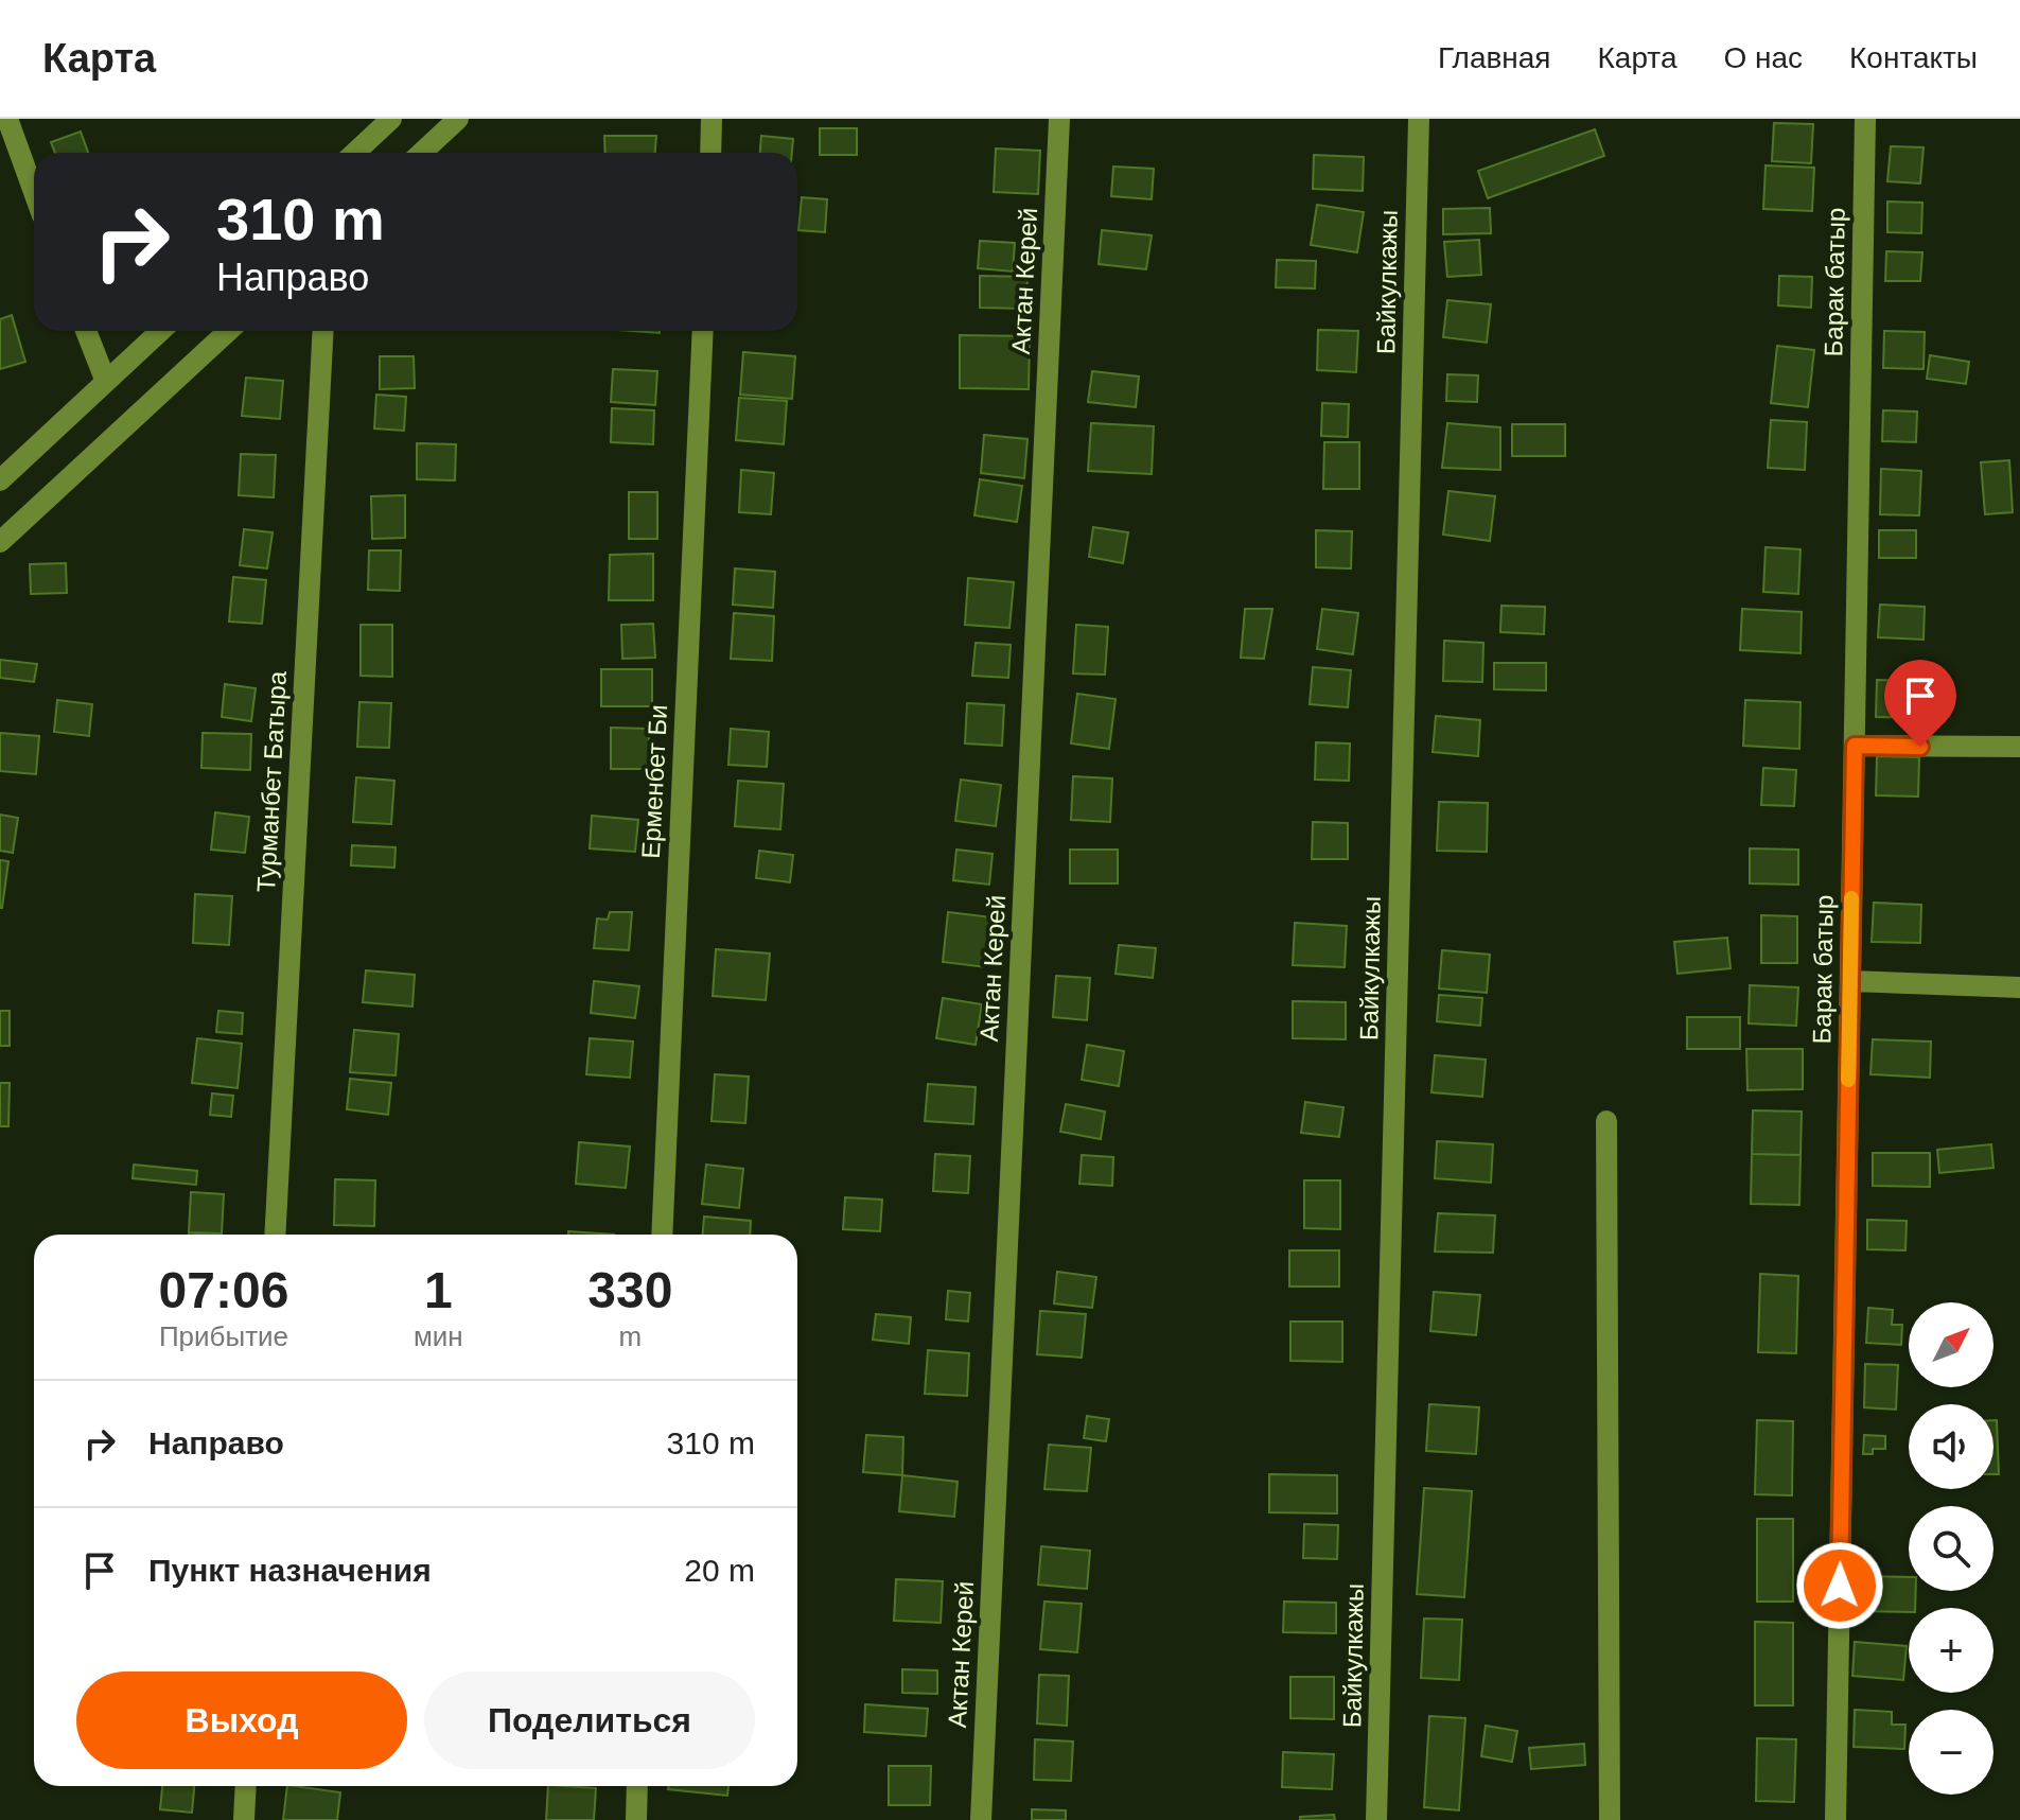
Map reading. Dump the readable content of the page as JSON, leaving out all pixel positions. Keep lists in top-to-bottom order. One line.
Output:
{"streets":{"street":["Актан Керей","Байкулкажы","Барак батыр","Турманбет Батыра","Ерменбет Би"]},"north":"top right","page":{"header":"Карта","nav":["Главная","Карта","О нас","Контакты"],"turn":["310 m","Направо"],"eta":["07:06","Прибытие","1","мин","330","m"],"map_buttons":["+","−"],"list":[{"name":"Направо","value":"310 m"},{"name":"Пункт назначения","value":"20 m"}],"buttons":["Выход","Поделиться"]}}
